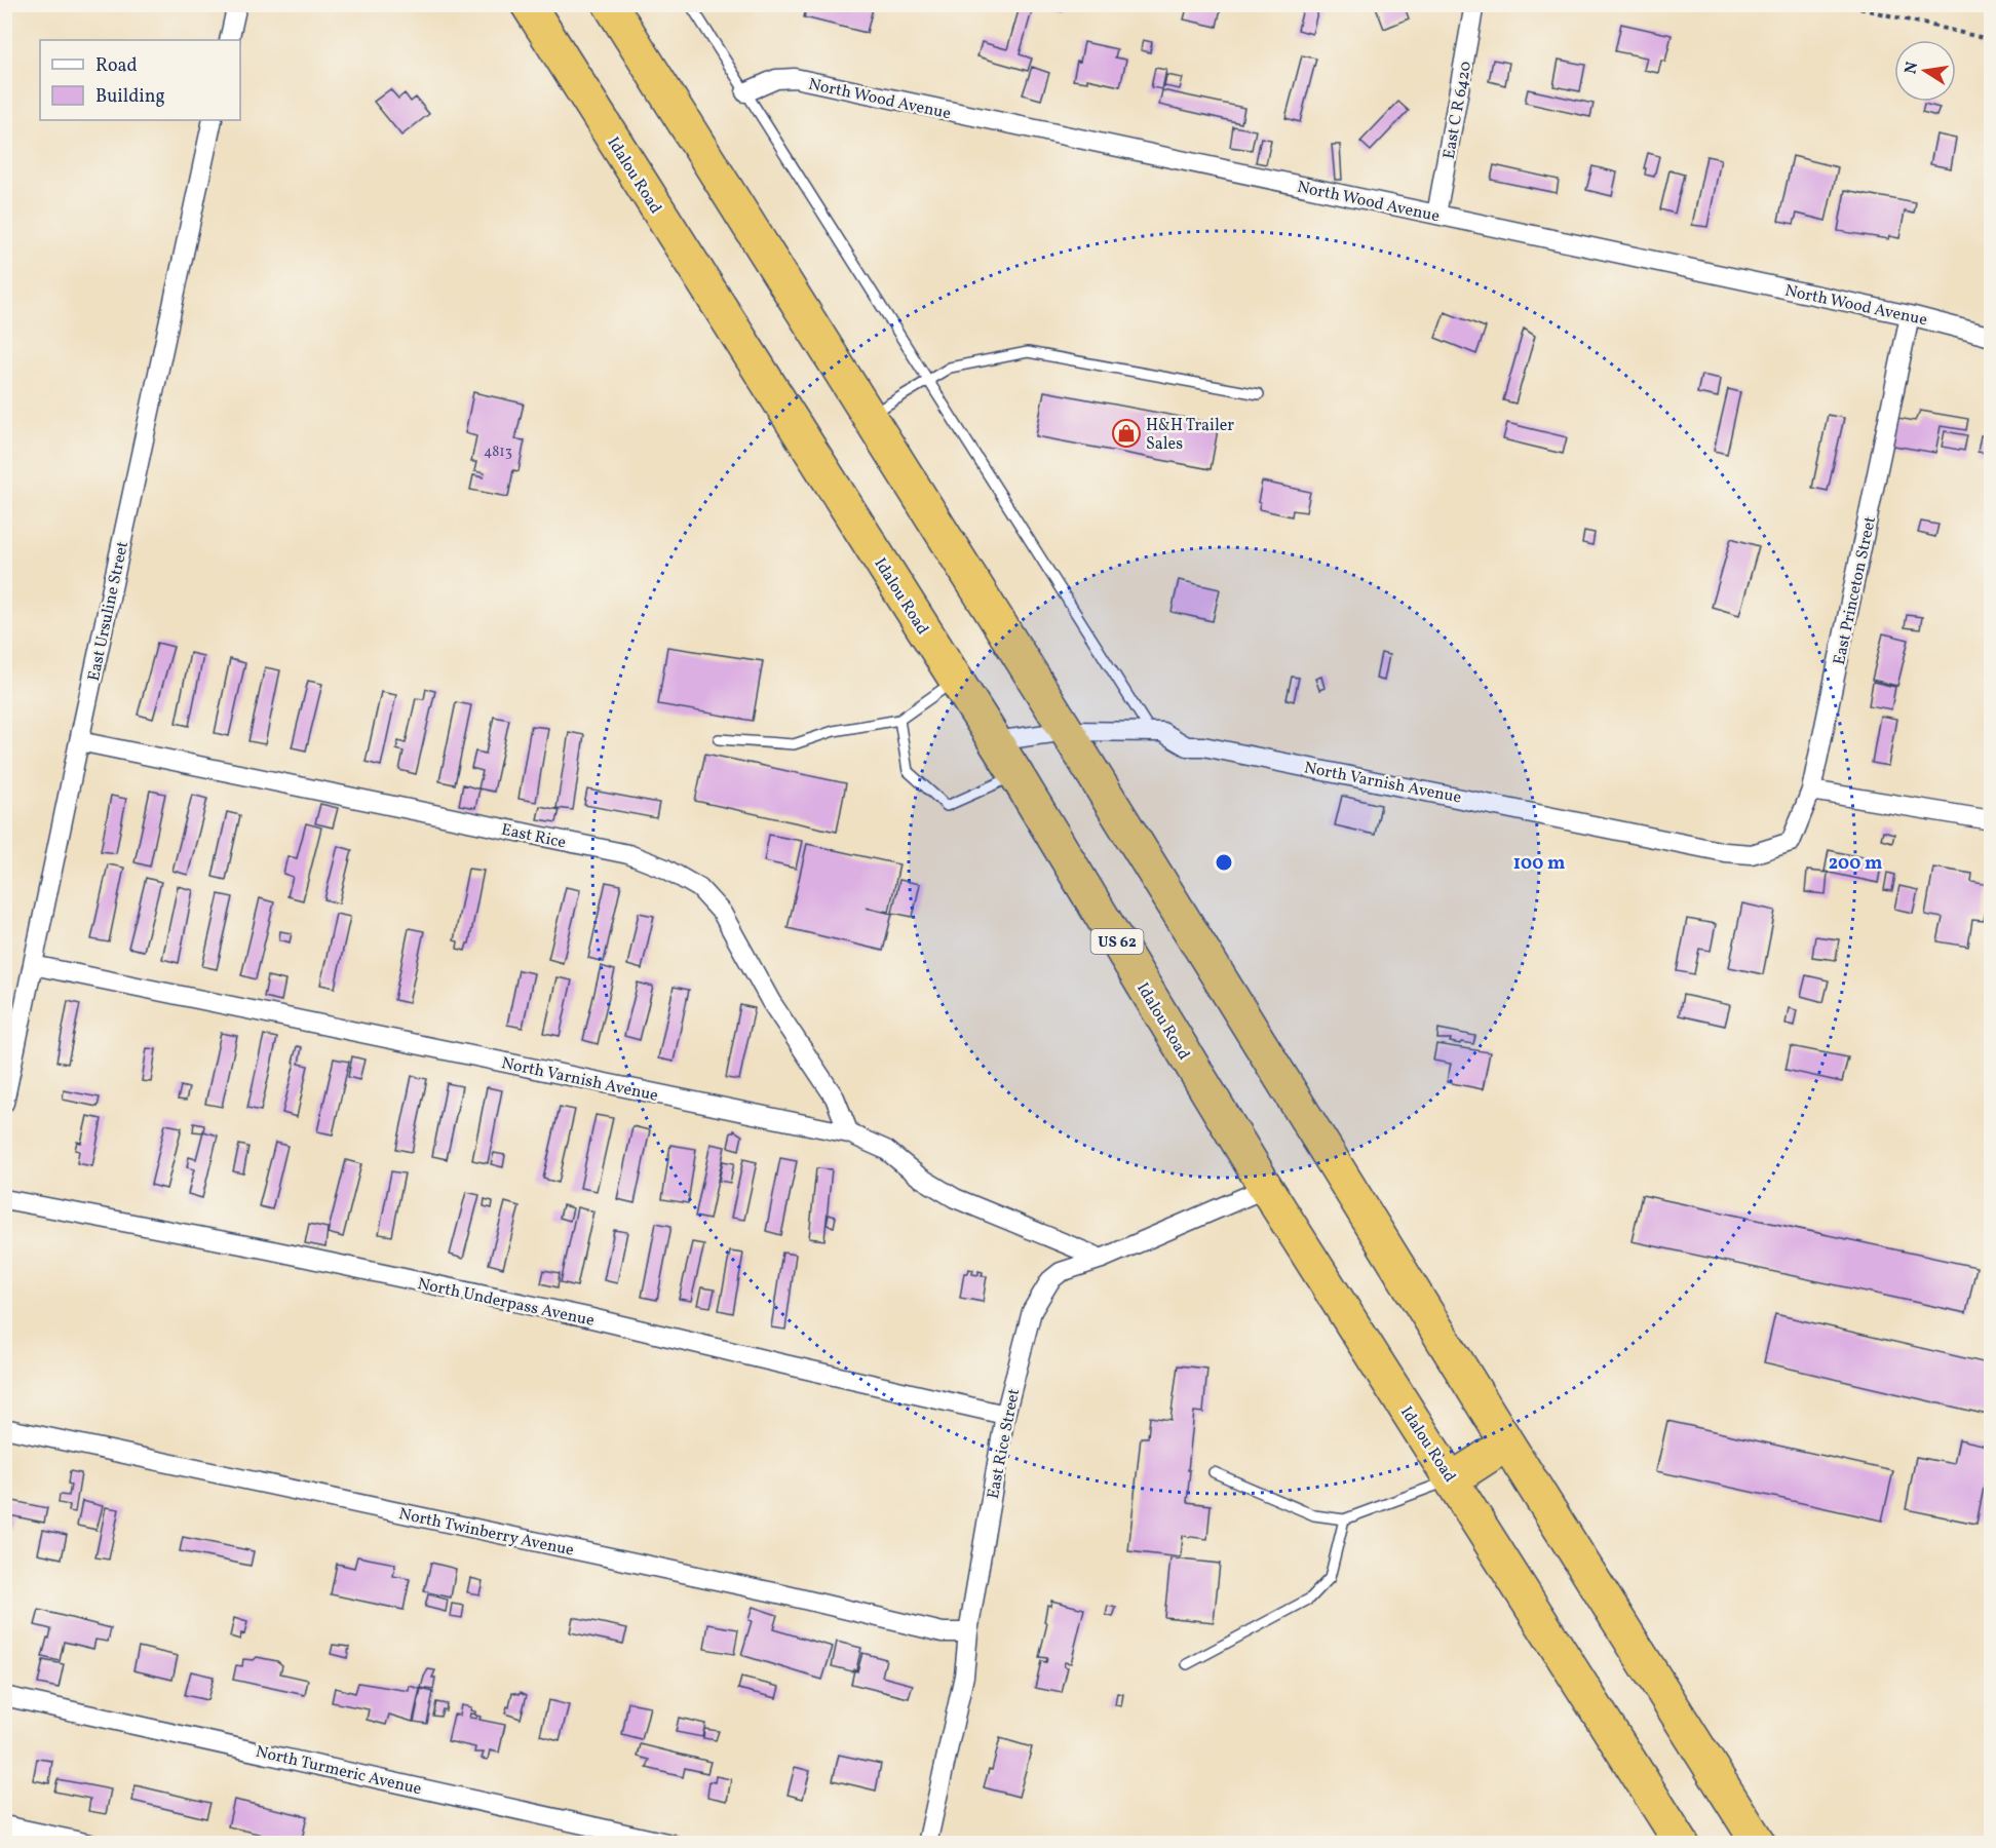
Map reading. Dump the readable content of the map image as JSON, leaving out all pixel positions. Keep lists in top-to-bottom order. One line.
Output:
{"streets":{"highway":["Idalou Road","US 62"],"street":["North Wood Avenue","East C R 6420","East Princeton Street","East Ursuline Street","North Varnish Avenue","East Rice","North Underpass Avenue","East Rice Street","North Twinberry Avenue","North Turmeric Avenue"]},"crossings":[["North Wood Avenue","East C R 6420"],["North Wood Avenue","East Princeton Street"],["Idalou Road","North Varnish Avenue"],["Idalou Road","East Rice Street"],["East Princeton Street","North Varnish Avenue"],["East Ursuline Street","North Varnish Avenue"],["East Ursuline Street","East Rice"],["North Varnish Avenue","East Rice"],["North Varnish Avenue","East Rice Street"],["North Underpass Avenue","East Rice Street"],["East Rice Street","North Twinberry Avenue"]],"places":{"shop":["H&H Trailer Sales"]},"house_numbers":["4813"],"legend":["Road","Building"],"north":"left","rings":["100 m","200 m"]}
